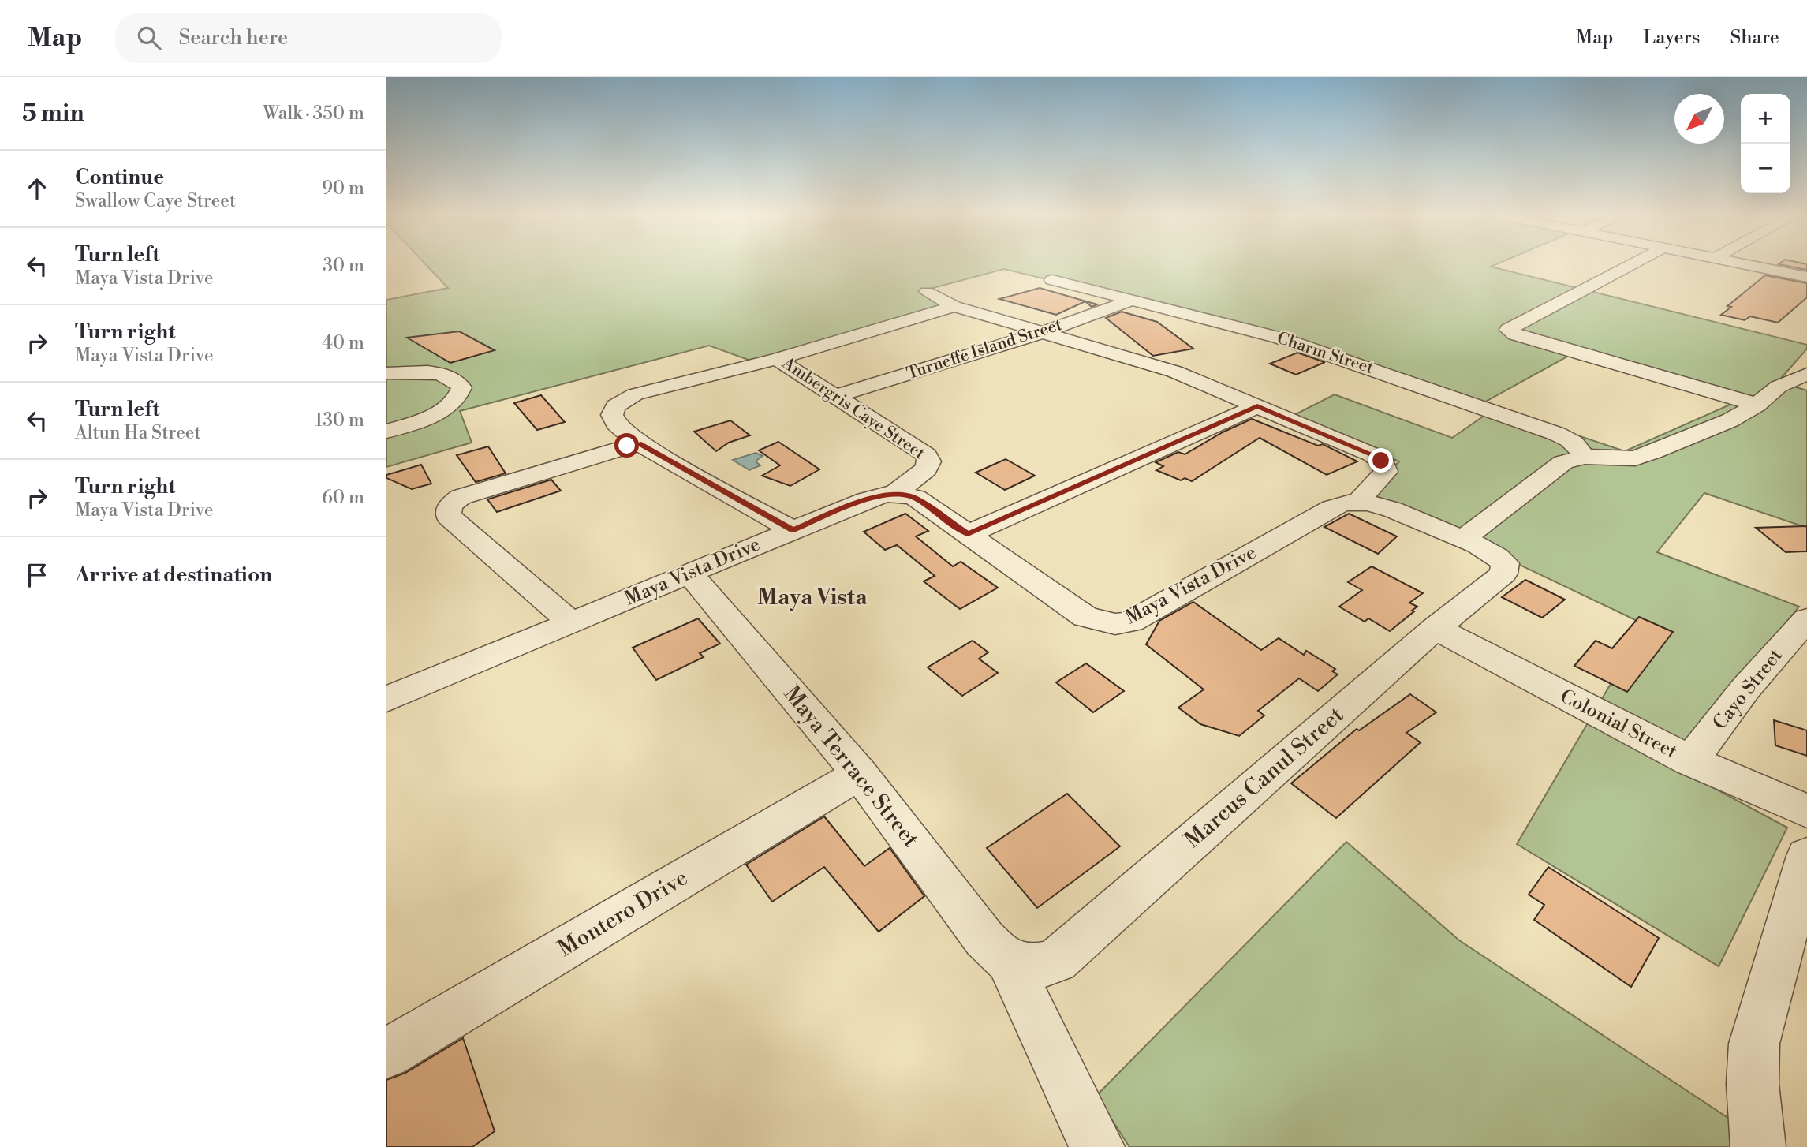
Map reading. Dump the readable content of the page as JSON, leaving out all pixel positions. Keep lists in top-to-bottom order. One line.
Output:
{"streets":{"street":["Turneffe Island Street","Charm Street","Ambergris Caye Street","Maya Vista Drive","Cayo Street","Colonial Street","Maya Terrace Street","Marcus Canul Street","Montero Drive"]},"crossings":[["Turneffe Island Street","Charm Street"],["Turneffe Island Street","Ambergris Caye Street"],["Ambergris Caye Street","Maya Vista Drive"],["Maya Vista Drive","Maya Terrace Street"],["Cayo Street","Colonial Street"],["Colonial Street","Marcus Canul Street"],["Maya Terrace Street","Marcus Canul Street"],["Maya Terrace Street","Montero Drive"]],"districts":["Maya Vista"],"north":"bottom left","page":{"header":"Map","search":"Search here","nav":["Map","Layers","Share"],"heading":["5 min","Walk · 350 m"],"map_buttons":["+","−"],"list":[["Continue","Swallow Caye Street","90 m"],["Turn left","Maya Vista Drive","30 m"],["Turn right","Maya Vista Drive","40 m"],["Turn left","Altun Ha Street","130 m"],["Turn right","Maya Vista Drive","60 m"],"Arrive at destination"]}}
